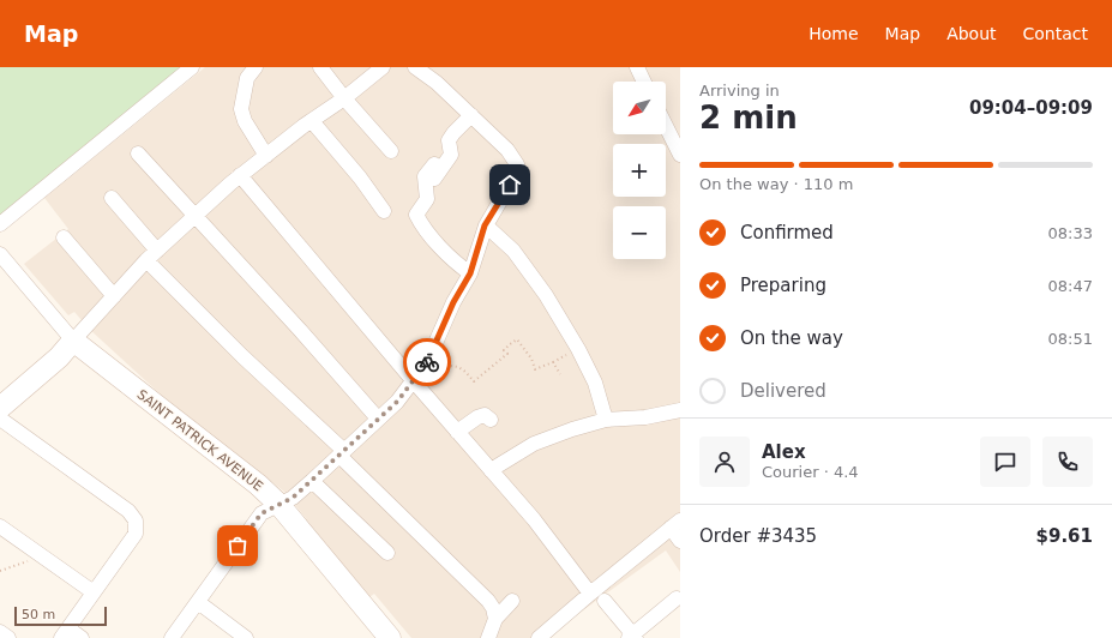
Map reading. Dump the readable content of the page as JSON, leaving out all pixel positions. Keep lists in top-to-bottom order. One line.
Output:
{"streets":{"street":["SAINT PATRICK AVENUE"]},"scale_bar":"50 m","north":"bottom left","page":{"header":"Map","nav":["Home","Map","About","Contact"],"heading":["2 min","Arriving in","09:04–09:09"],"panel":["Alex","Courier · 4.4","Order #3435","$9.61"],"map_buttons":["+","−"],"bar":"On the way · 110 m","list":[["Confirmed","08:33"],["Preparing","08:47"],["On the way","08:51"],"Delivered"],"scale":"50 m"}}
